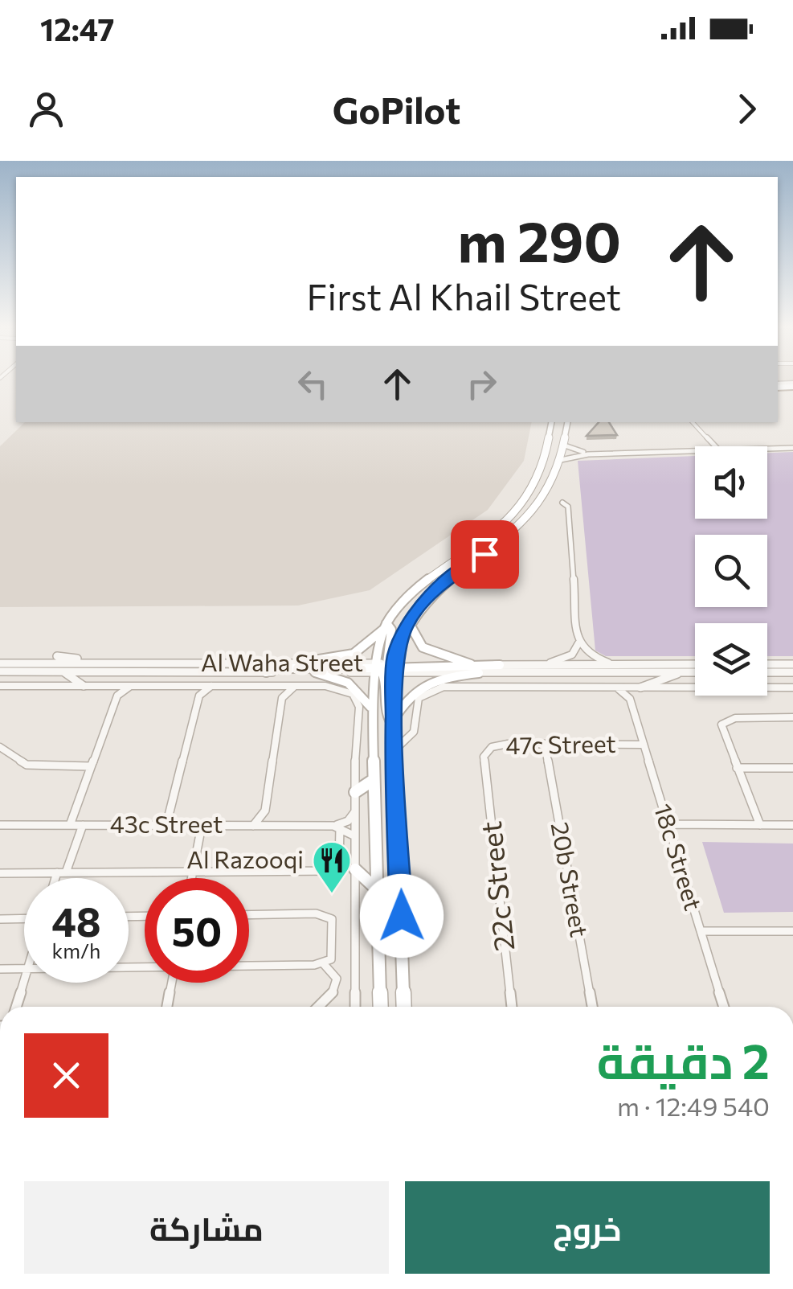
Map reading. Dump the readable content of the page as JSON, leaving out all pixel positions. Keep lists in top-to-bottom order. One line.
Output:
{"streets":{"street":["Al Waha Street","47c Street","43c Street","18c Street","20b Street","22c Street"]},"crossings":[["47c Street","18c Street"],["47c Street","20b Street"],["47c Street","22c Street"]],"places":{"restaurant":["Al Razooqi"]},"page":{"status":"12:47","header":"GoPilot","turn":["290 m","First Al Khail Street"],"speed":"48 km/h","limit":"50","heading":["2 دقيقة","540 m · 12:49"],"buttons":["خروج","مشاركة"]}}
